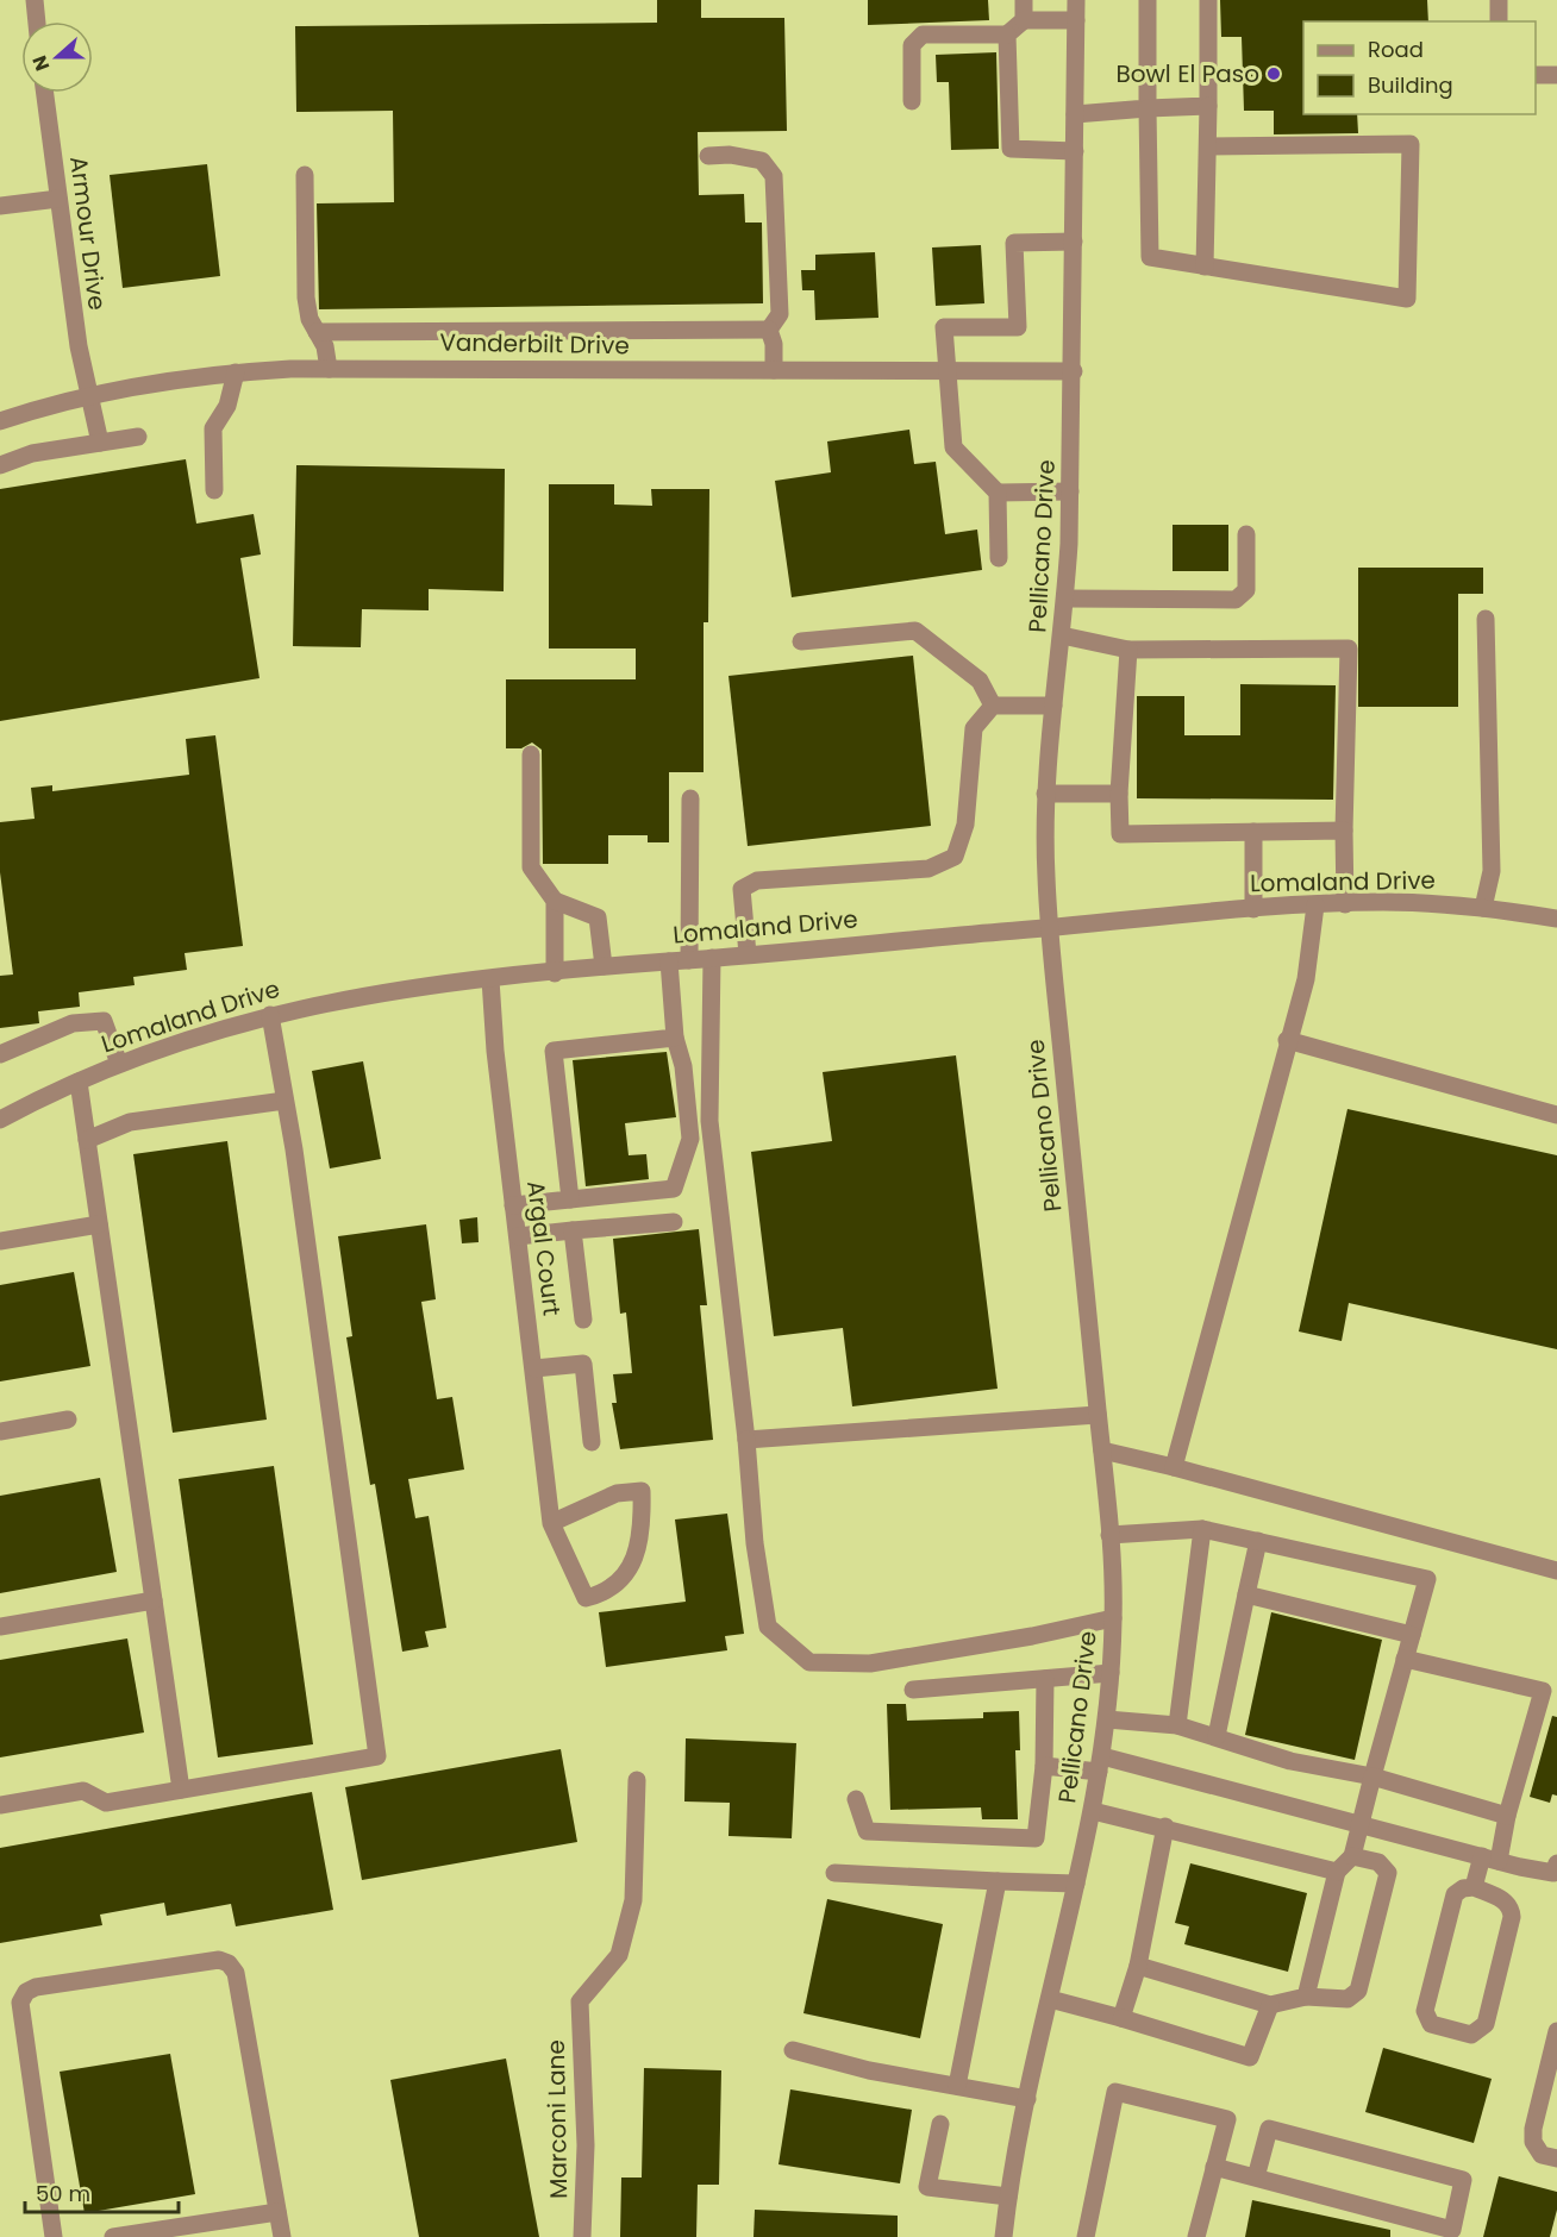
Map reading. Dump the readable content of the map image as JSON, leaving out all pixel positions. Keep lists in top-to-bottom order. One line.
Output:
{"streets":{"street":["Armour Drive","Vanderbilt Drive","Pellicano Drive","Lomaland Drive","Argal Court","Marconi Lane"]},"crossings":[["Armour Drive","Vanderbilt Drive"],["Vanderbilt Drive","Pellicano Drive"],["Pellicano Drive","Lomaland Drive"],["Lomaland Drive","Argal Court"]],"places":["Bowl El Paso"],"legend":["Road","Building"],"scale_bar":"50 m","north":"left"}
